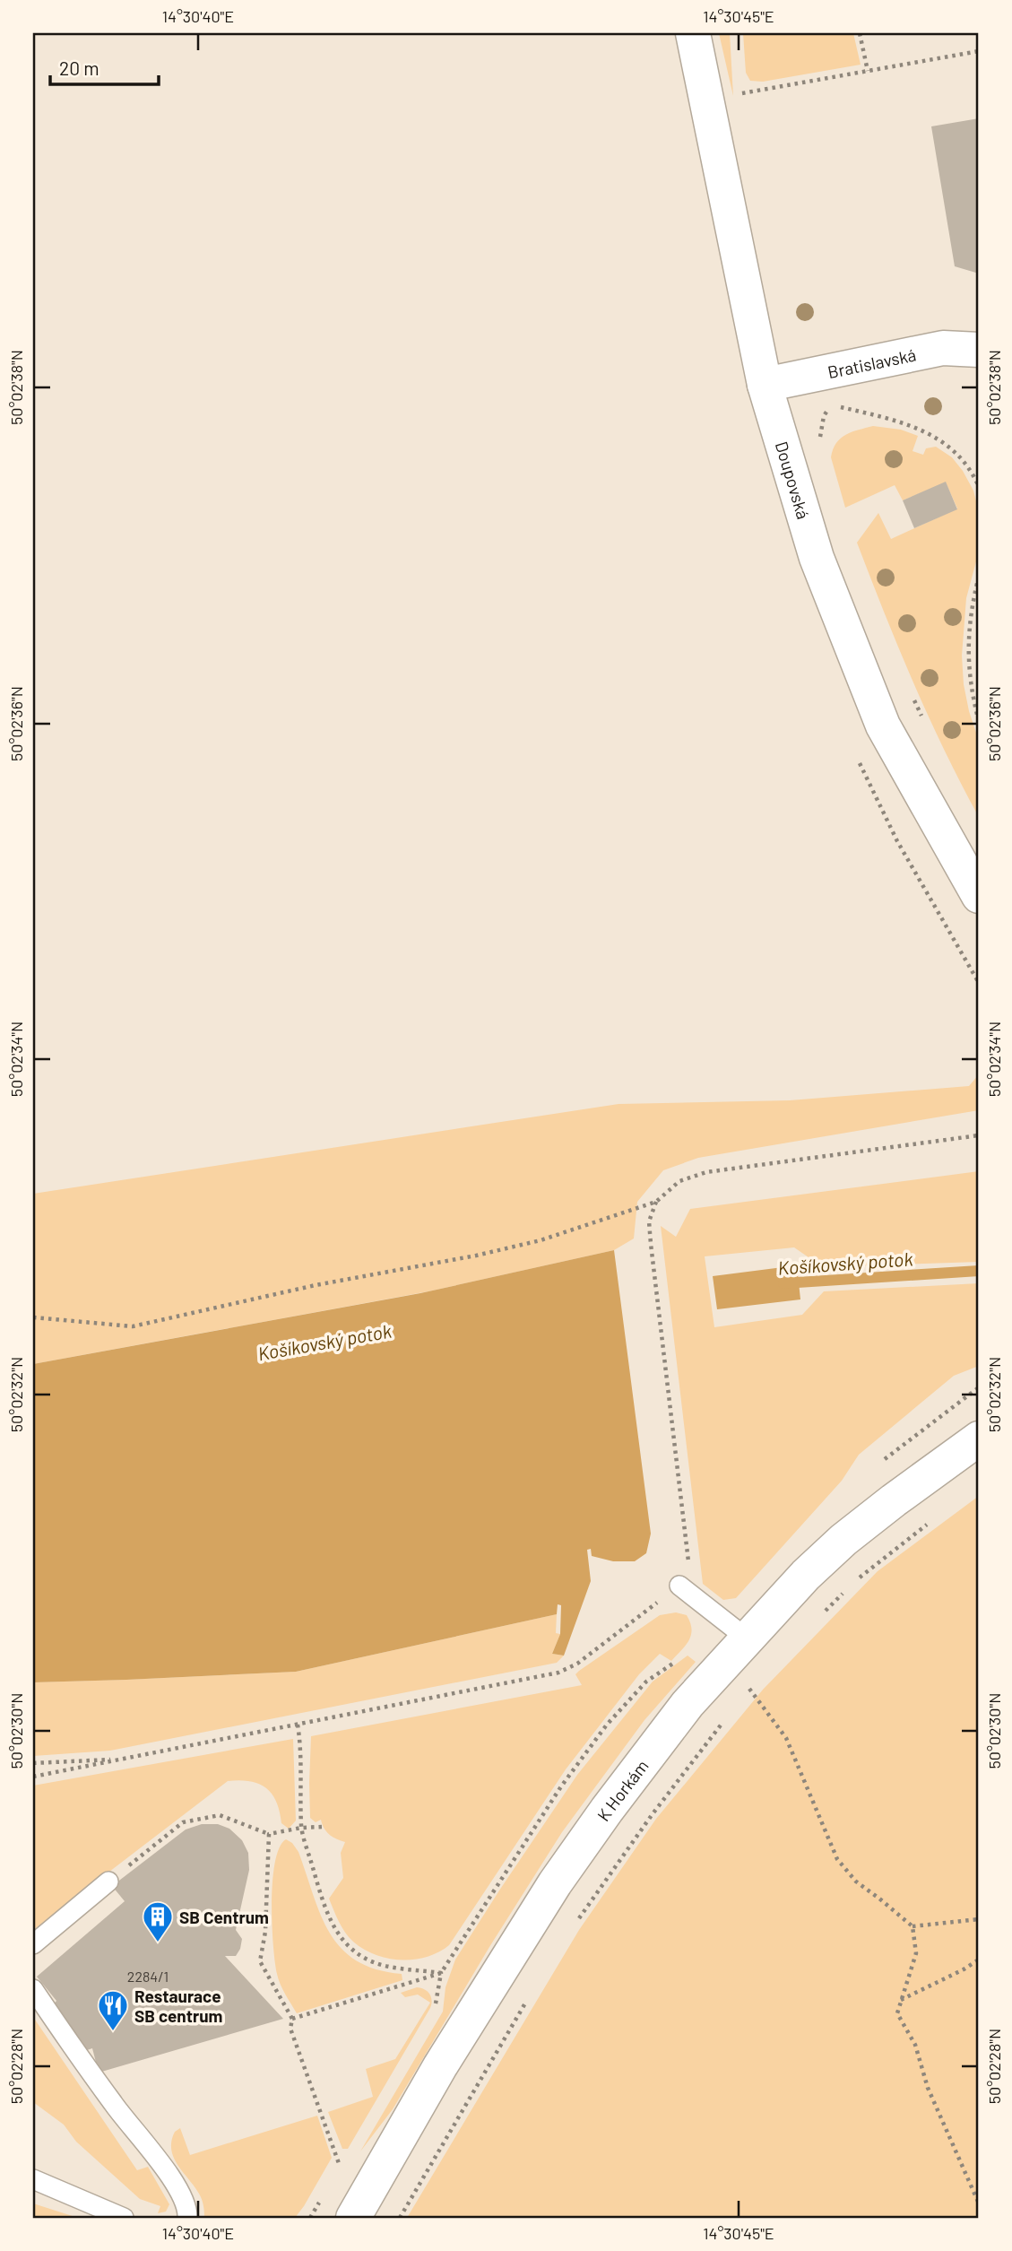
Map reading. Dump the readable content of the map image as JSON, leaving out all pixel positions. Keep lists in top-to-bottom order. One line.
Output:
{"streets":{"street":["Bratislavská","Doupovská","K Horkám"]},"crossings":[["Bratislavská","Doupovská"]],"water":["Košíkovský potok"],"places":{"building":["SB Centrum"],"restaurant":["Restaurace SB centrum"]},"house_numbers":["2284/1"],"scale_bar":"20 m","coordinates":["14°30'40\"E","14°30'45\"E","50°02'38\"N","50°02'36\"N","50°02'34\"N","50°02'32\"N","50°02'30\"N","50°02'28\"N"]}
